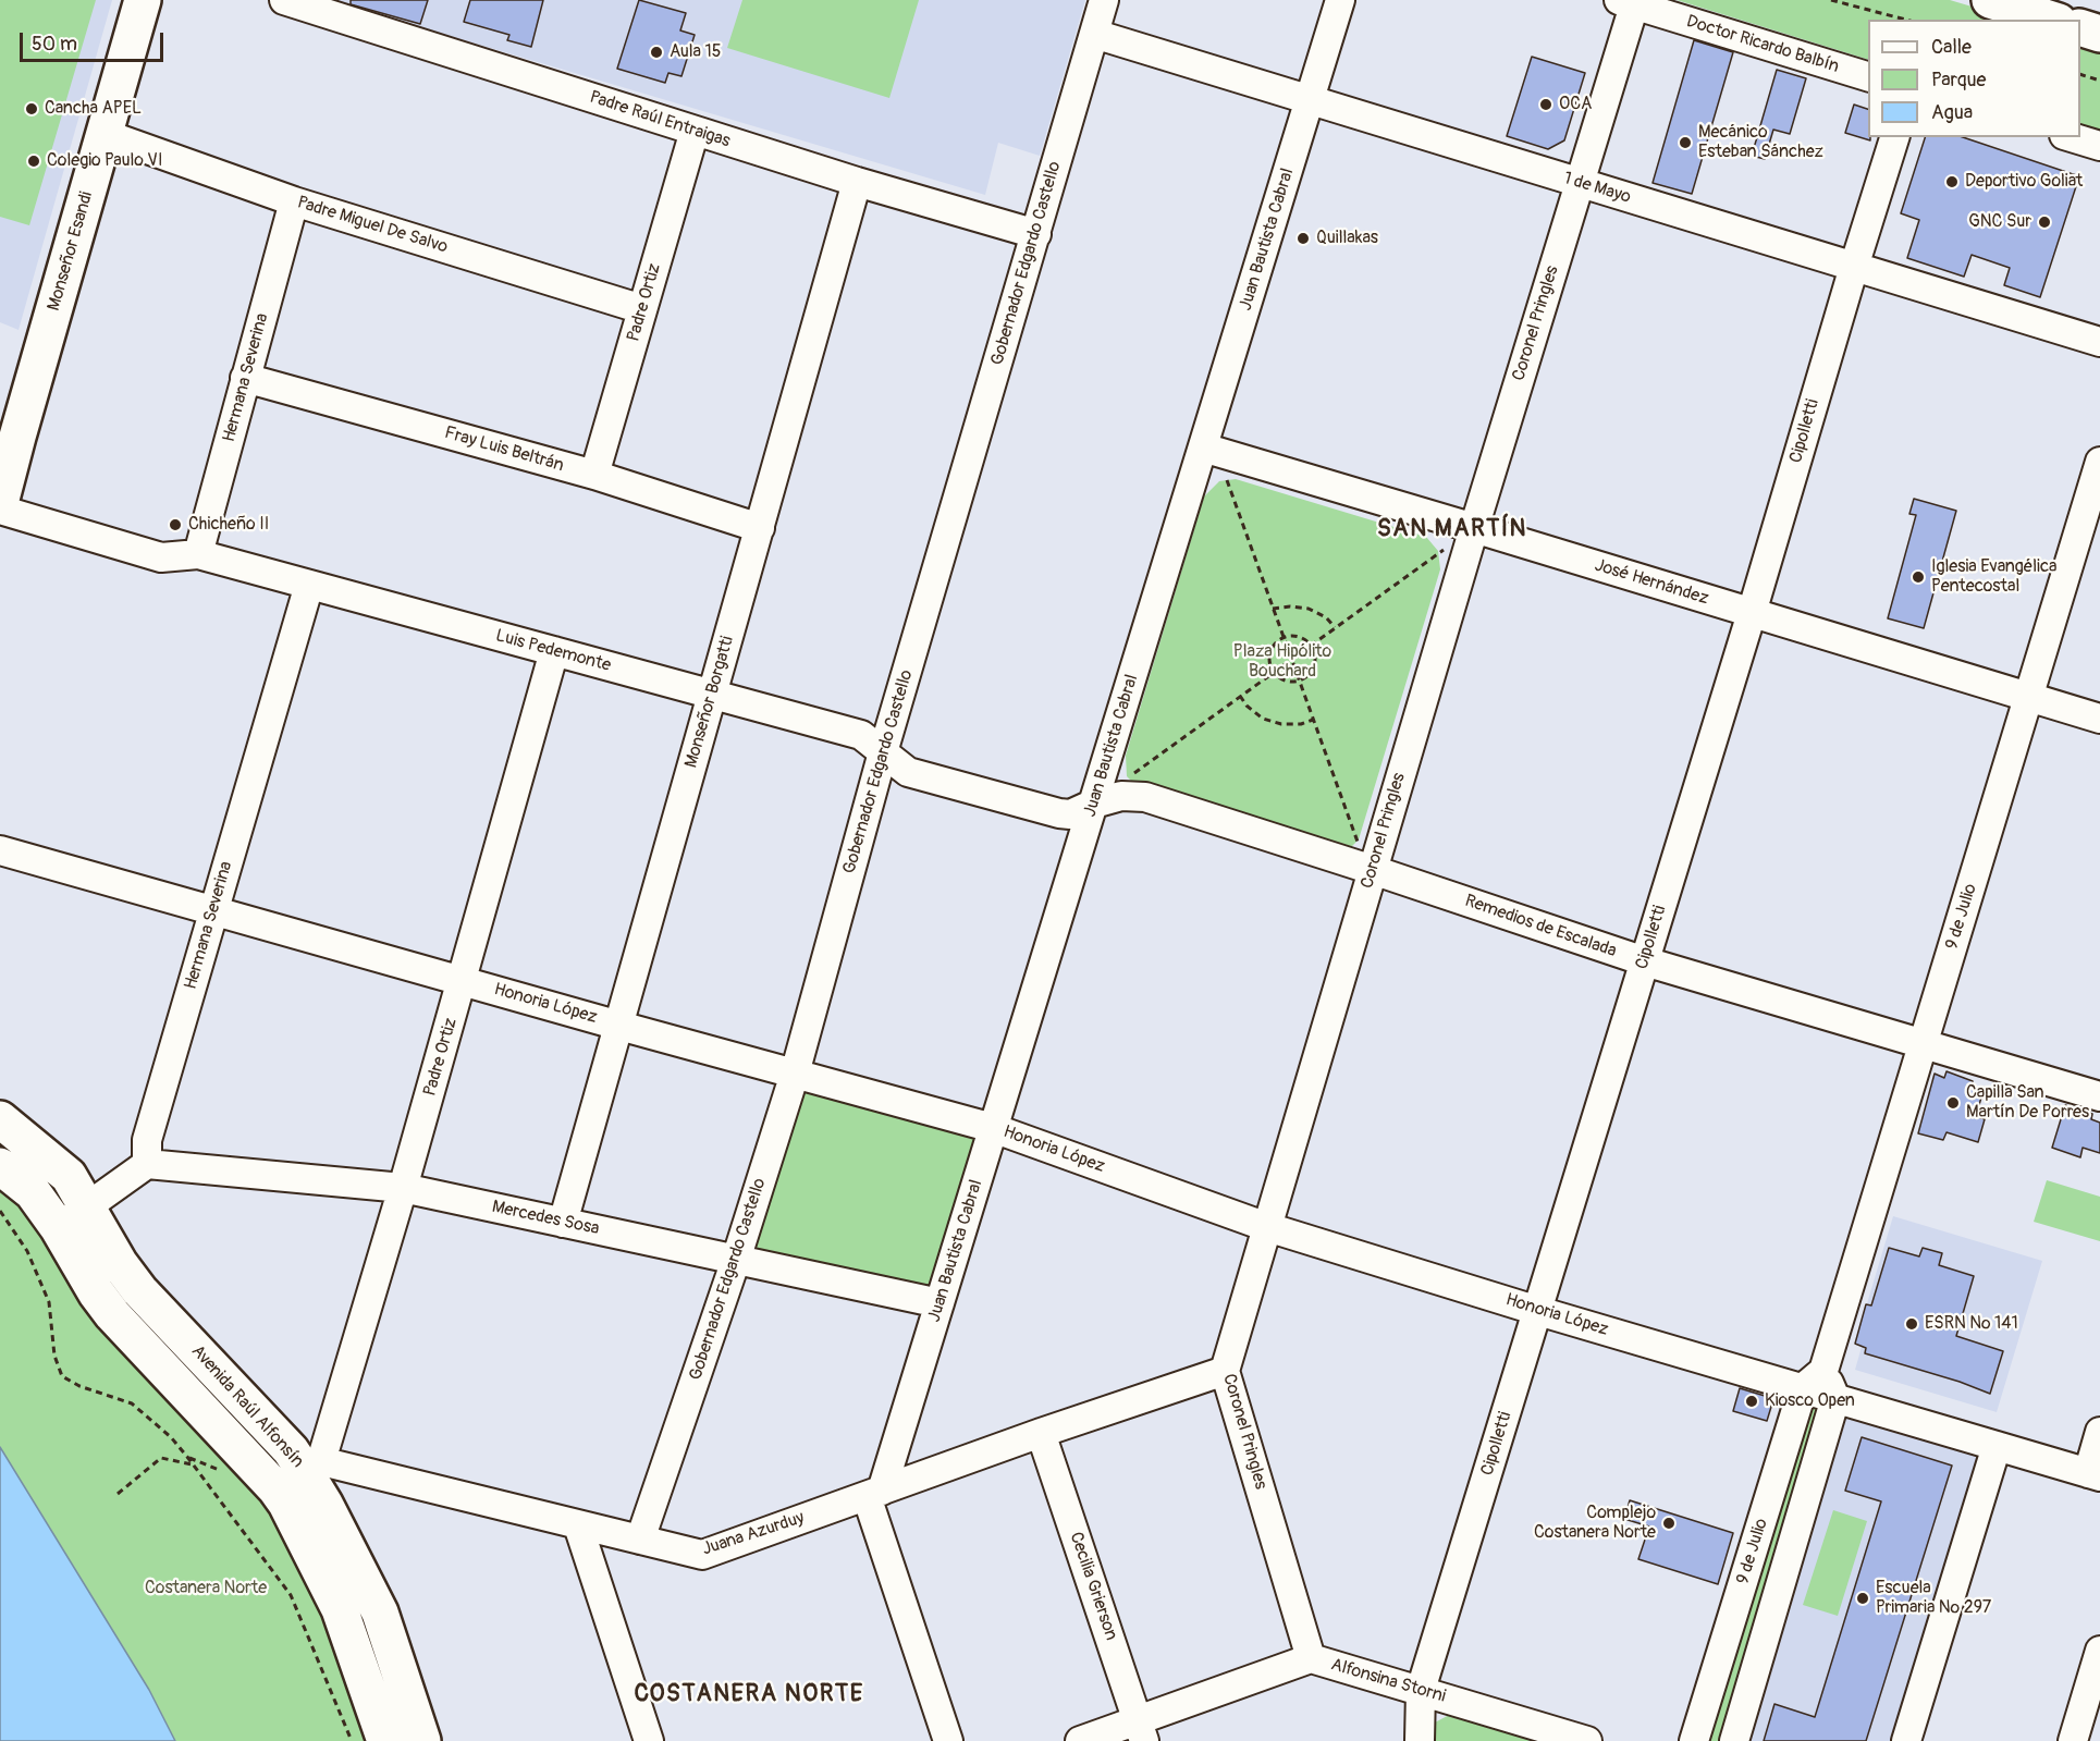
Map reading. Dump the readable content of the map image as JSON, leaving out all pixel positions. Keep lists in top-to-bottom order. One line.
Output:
{"streets":{"main road":["Monseñor Esandi","Avenida Raúl Alfonsín"],"street":["Doctor Ricardo Balbín","Padre Raúl Entraigas","1 de Mayo","Padre Miguel De Salvo","Juan Bautista Cabral","Gobernador Edgardo Castello","Padre Ortiz","Coronel Pringles","Hermana Severina","Cipolletti","Fray Luis Beltrán","José Hernández","Luis Pedemonte","Monseñor Borgatti","9 de Julio","Remedios de Escalada","Honoria López","Mercedes Sosa","Juana Azurduy","Cecilia Grierson","Alfonsina Storni"]},"crossings":[["Doctor Ricardo Balbín","Coronel Pringles"],["Padre Raúl Entraigas","Gobernador Edgardo Castello"],["Padre Raúl Entraigas","Padre Ortiz"],["Padre Raúl Entraigas","Monseñor Borgatti"],["1 de Mayo","Juan Bautista Cabral"],["1 de Mayo","Gobernador Edgardo Castello"],["1 de Mayo","Coronel Pringles"],["1 de Mayo","Cipolletti"],["Padre Miguel De Salvo","Monseñor Esandi"],["Padre Miguel De Salvo","Padre Ortiz"],["Padre Miguel De Salvo","Hermana Severina"],["Juan Bautista Cabral","José Hernández"],["Juan Bautista Cabral","Luis Pedemonte"],["Juan Bautista Cabral","Remedios de Escalada"],["Juan Bautista Cabral","Honoria López"],["Juan Bautista Cabral","Mercedes Sosa"],["Juan Bautista Cabral","Juana Azurduy"],["Gobernador Edgardo Castello","Luis Pedemonte"],["Gobernador Edgardo Castello","Honoria López"],["Gobernador Edgardo Castello","Mercedes Sosa"],["Gobernador Edgardo Castello","Juana Azurduy"],["Padre Ortiz","Fray Luis Beltrán"],["Padre Ortiz","Luis Pedemonte"],["Padre Ortiz","Honoria López"],["Padre Ortiz","Mercedes Sosa"],["Padre Ortiz","Avenida Raúl Alfonsín"],["Padre Ortiz","Juana Azurduy"],["Coronel Pringles","José Hernández"],["Coronel Pringles","Remedios de Escalada"],["Coronel Pringles","Honoria López"],["Coronel Pringles","Juana Azurduy"],["Coronel Pringles","Alfonsina Storni"],["Hermana Severina","Fray Luis Beltrán"],["Hermana Severina","Luis Pedemonte"],["Hermana Severina","Honoria López"],["Hermana Severina","Mercedes Sosa"],["Cipolletti","José Hernández"],["Cipolletti","Remedios de Escalada"],["Cipolletti","Honoria López"],["Cipolletti","Alfonsina Storni"],["Fray Luis Beltrán","Monseñor Borgatti"],["José Hernández","9 de Julio"],["Luis Pedemonte","Monseñor Borgatti"],["Luis Pedemonte","Remedios de Escalada"],["Monseñor Borgatti","Honoria López"],["Monseñor Borgatti","Mercedes Sosa"],["9 de Julio","Remedios de Escalada"],["9 de Julio","Honoria López"],["Avenida Raúl Alfonsín","Juana Azurduy"],["Juana Azurduy","Cecilia Grierson"],["Cecilia Grierson","Alfonsina Storni"]],"districts":["SAN MARTÍN","COSTANERA NORTE"],"parks":["Plaza Hipólito Bouchard","Costanera Norte"],"places":["Aula 15","OCA","Cancha APEL","Mecánico Esteban Sánchez","Colegio Paulo VI","Deportivo Goliat","GNC Sur","Quillakas","Chicheño II","Iglesia Evangélica Pentecostal","Capilla San Martín De Porres","ESRN Nº 141","Kiosco Open","Complejo Costanera Norte","Escuela Primaria Nº 297"],"legend":["Calle","Parque","Agua"],"scale_bar":"50 m"}
